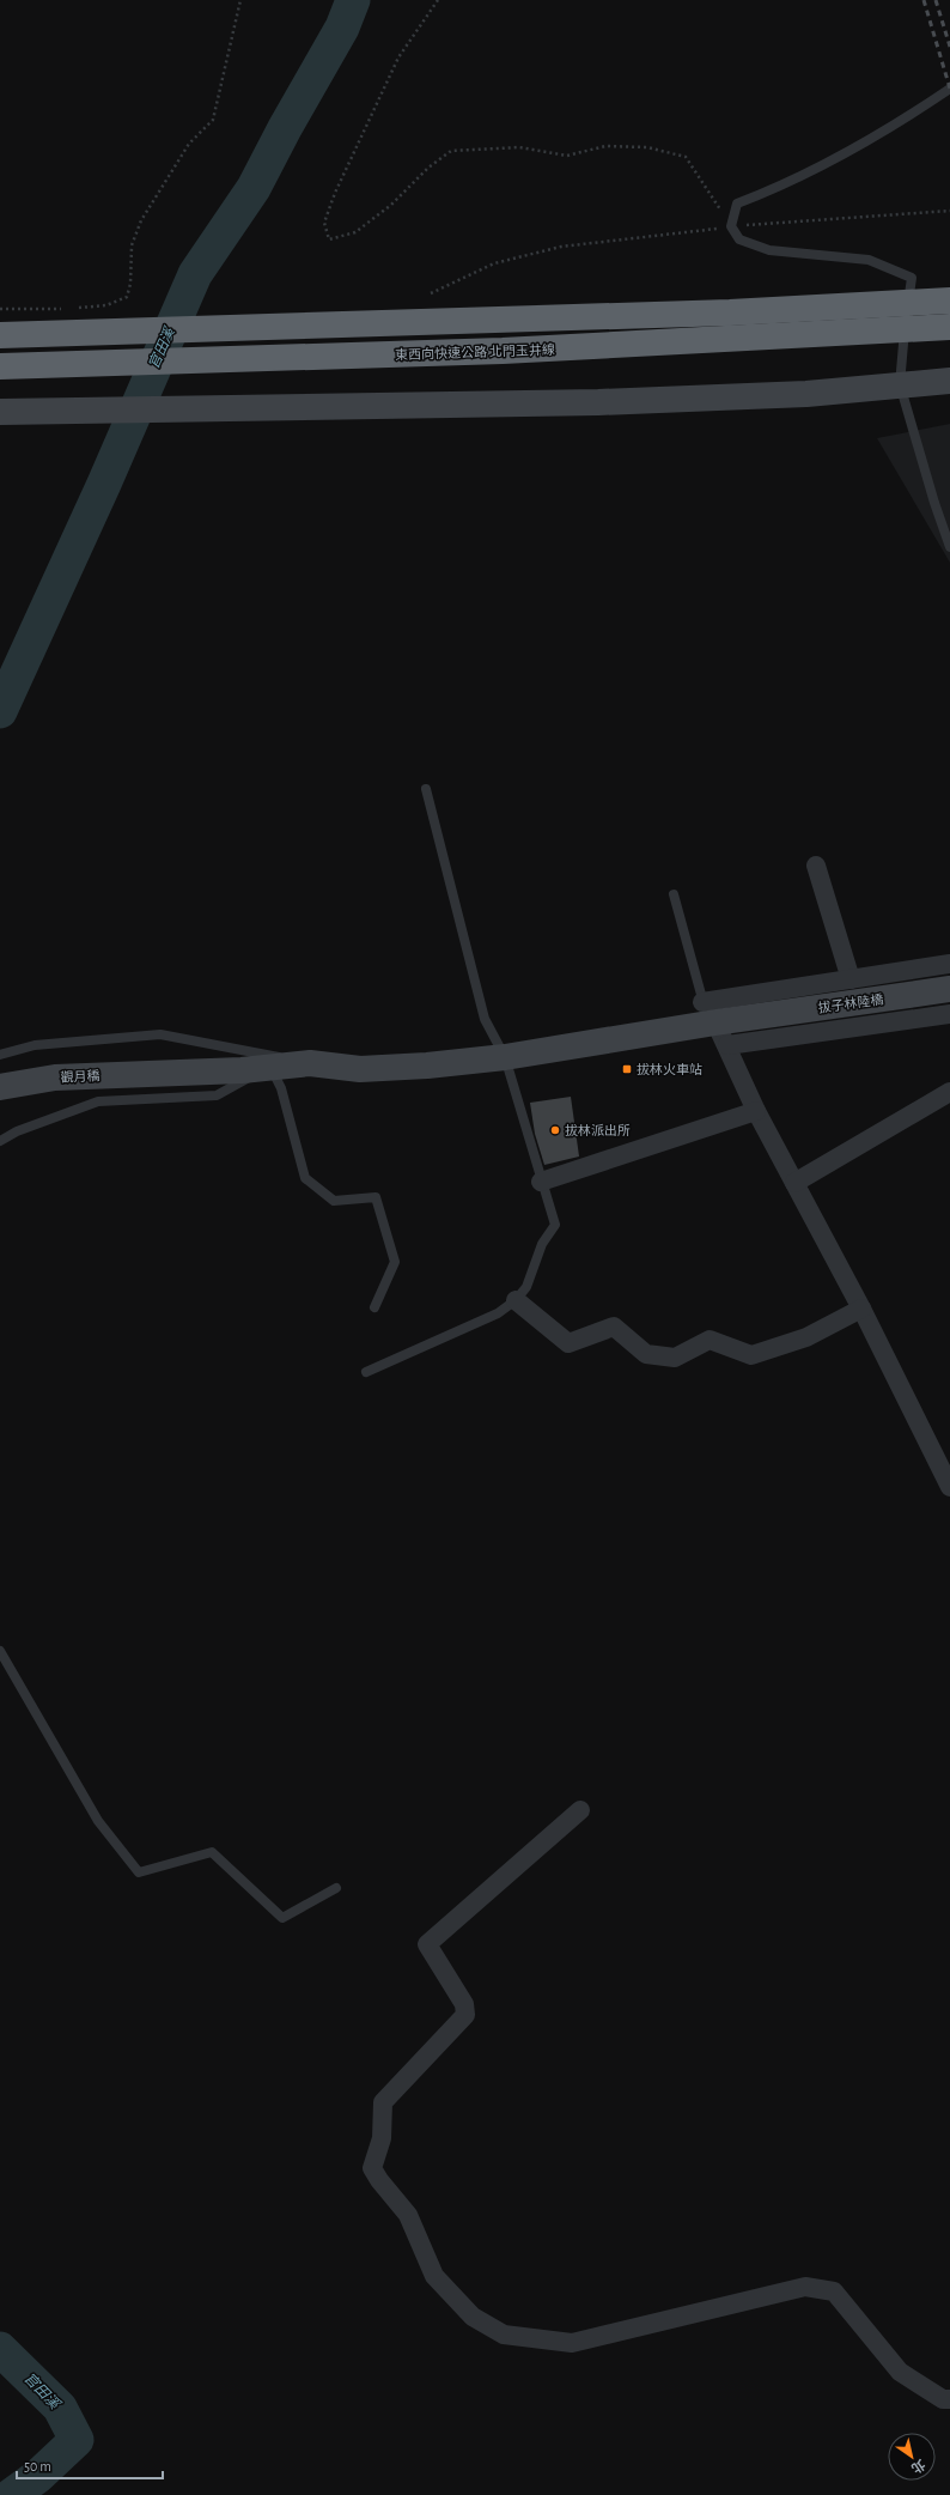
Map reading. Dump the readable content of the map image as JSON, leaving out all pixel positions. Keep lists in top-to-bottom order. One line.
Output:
{"streets":{"highway":["東西向快速公路 北門玉井線"],"main road":["拔子林陸橋","觀月穚"]},"crossings":[["拔子林陸橋","觀月穚"]],"water":["官田溪"],"places":{"transit":["拔林火車站"],"other":["拔林派出所"]},"scale_bar":"50 m","north":"bottom right"}
